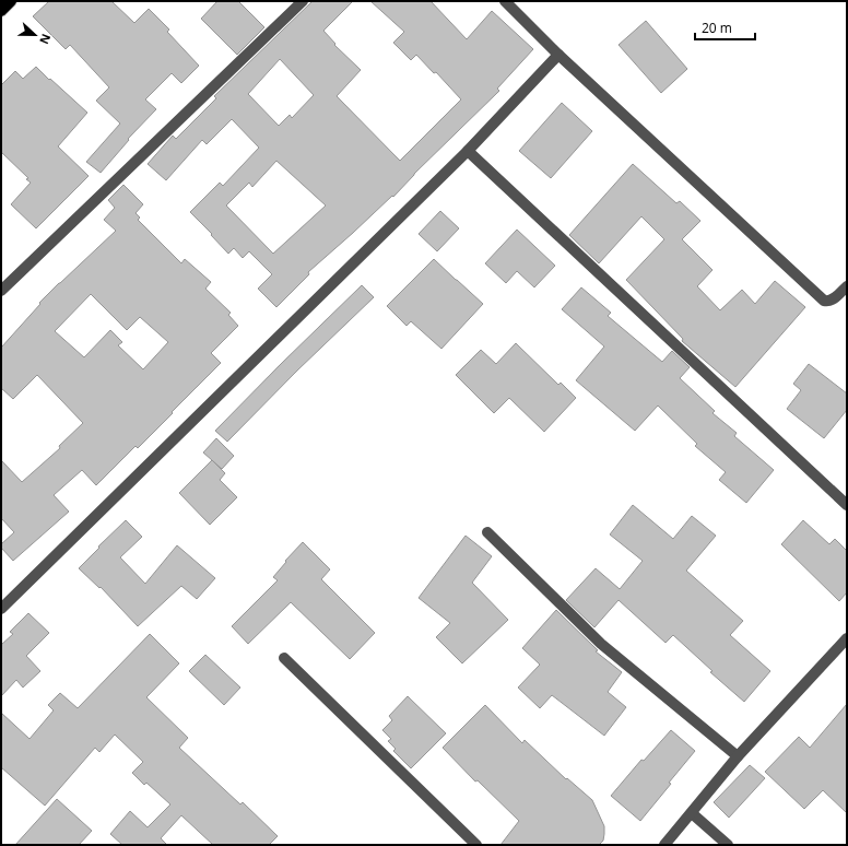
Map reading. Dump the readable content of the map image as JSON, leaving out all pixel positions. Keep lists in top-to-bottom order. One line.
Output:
{"scale_bar":"20 m","north":"right"}
